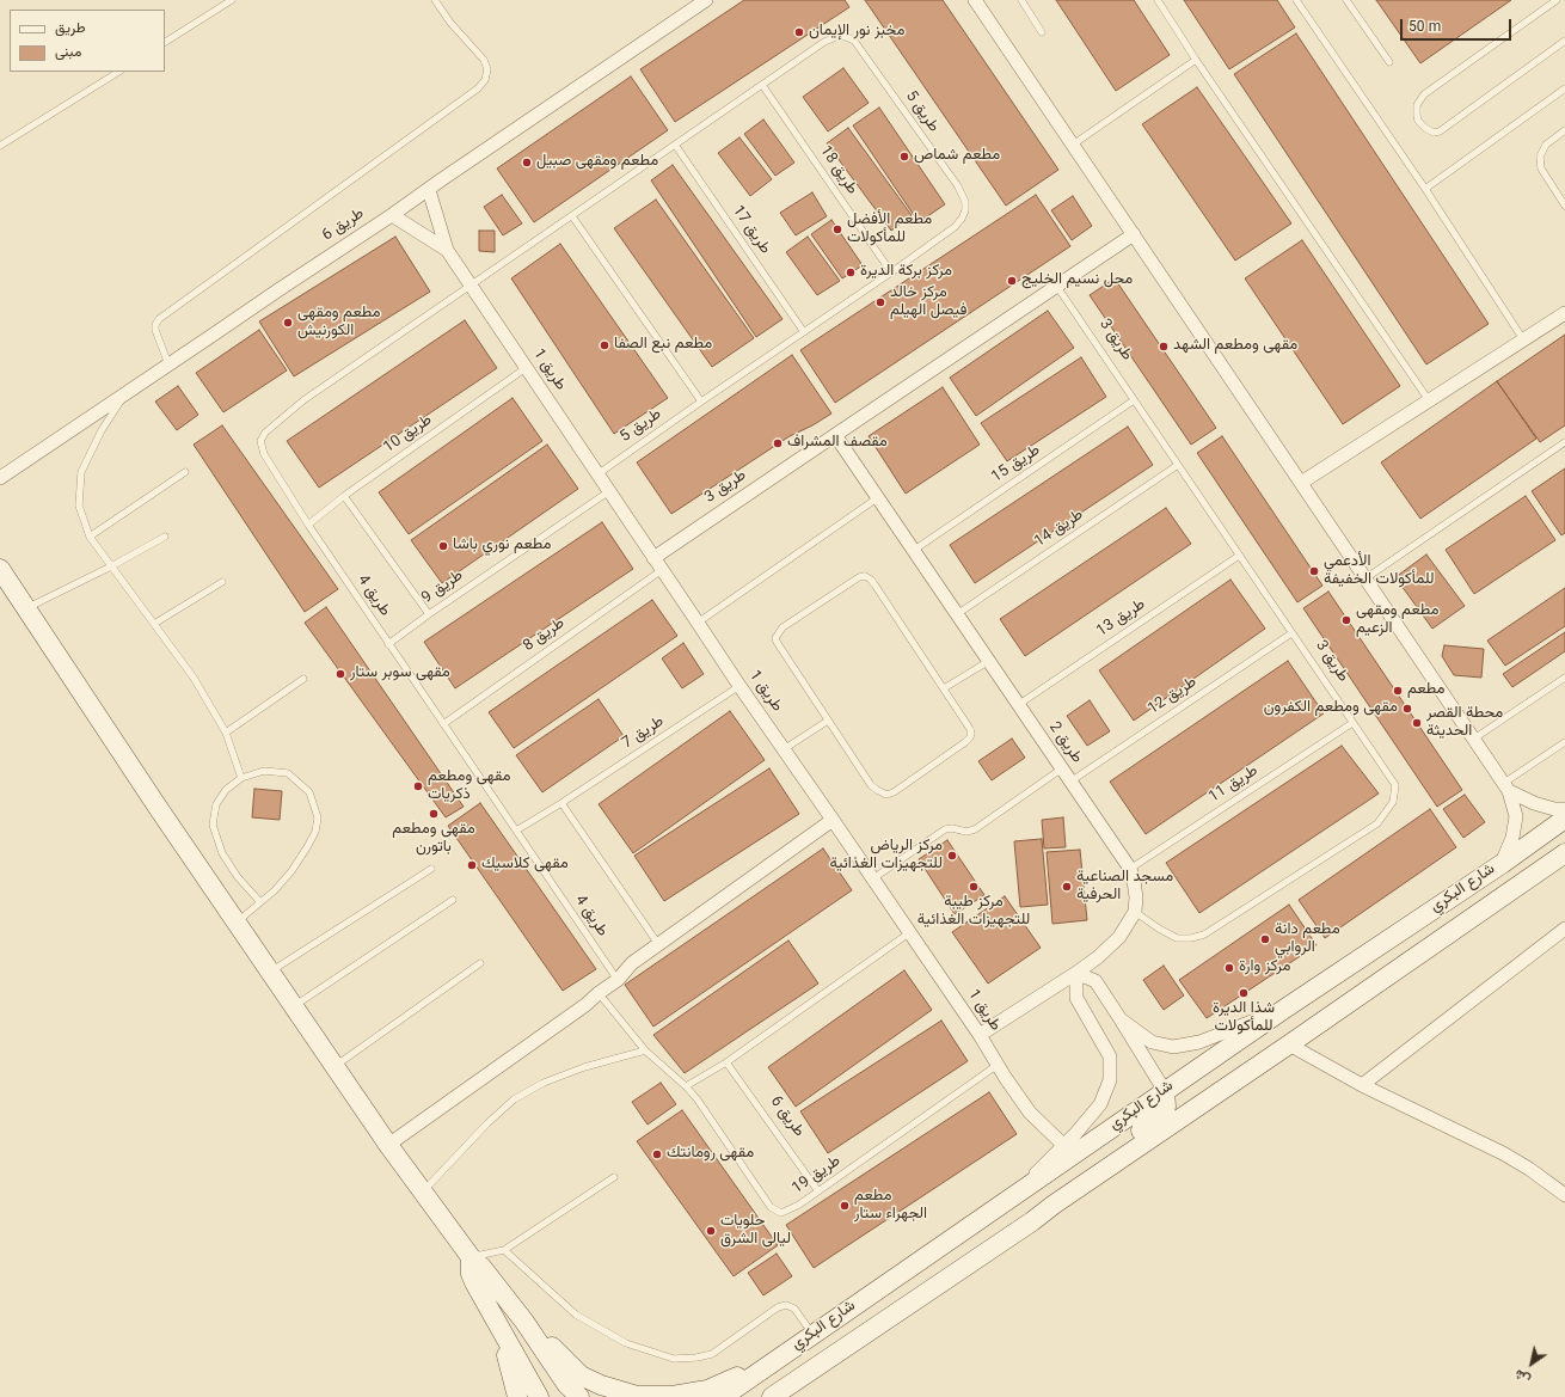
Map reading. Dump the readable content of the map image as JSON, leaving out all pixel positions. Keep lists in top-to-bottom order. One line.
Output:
{"streets":{"main road":["شارع البكري"],"street":["طريق 6","طريق 3","طريق 1","طريق 2"],"lane":["طريق 5","طريق 18","طريق 17","طريق 10","طريق 15","طريق 14","طريق 9","طريق 4","طريق 13","طريق 8","طريق 12","طريق 7","طريق 11","طريق 19"]},"crossings":[["طريق 5","طريق 18"],["طريق 5","طريق 17"],["طريق 5","طريق 1"],["طريق 5","طريق 4"],["طريق 6","طريق 1"],["طريق 6","طريق 19"],["طريق 3","طريق 1"],["طريق 3","طريق 15"],["طريق 3","طريق 14"],["طريق 3","طريق 13"],["طريق 3","طريق 12"],["طريق 3","طريق 2"],["طريق 3","طريق 11"],["طريق 1","طريق 10"],["طريق 1","طريق 9"],["طريق 1","طريق 4"],["طريق 1","طريق 8"],["طريق 1","طريق 7"],["طريق 1","طريق 19"],["طريق 10","طريق 4"],["طريق 15","طريق 2"],["طريق 14","طريق 2"],["طريق 9","طريق 4"],["طريق 4","طريق 8"],["طريق 4","طريق 7"],["طريق 13","طريق 2"],["طريق 12","طريق 2"],["طريق 2","طريق 11"]],"places":["مخبز نور الإيمان","مطعم شماص","مطعم ومقهى صبيل","مطعم الأفضل للمأكولات","مركز بركة الديرة","محل نسيم الخليج","مركز خالد فيصل الهيلم","مطعم ومقهى الكورنيش","مطعم نبع الصفا","مقهى ومطعم الشهد","مقصف المشراف","مطعم نوري باشا","الأدعمي للمأكولات الخفيفة","مطعم ومقهى الزعيم","مقهى سوبر ستار","مطعم","مقهى ومطعم الكفرون","محطة القصر الحديثة","مقهى ومطعم ذكريات","مقهى ومطعم باتورن","مركز الرياض للتجهيزات الغذائية","مقهى كلاسيك","مركز طيبة للتجهيزات الغذائية","مسجد الصناعية الحرفية","مطعم دانة الروابي","مركز وارة","شذا الديرة للمأكولات","مقهى رومانتك","مطعم الجهراء ستار","حلويات ليالى الشرق"],"legend":["طريق","مبنى"],"scale_bar":"50 m","north":"bottom left"}
